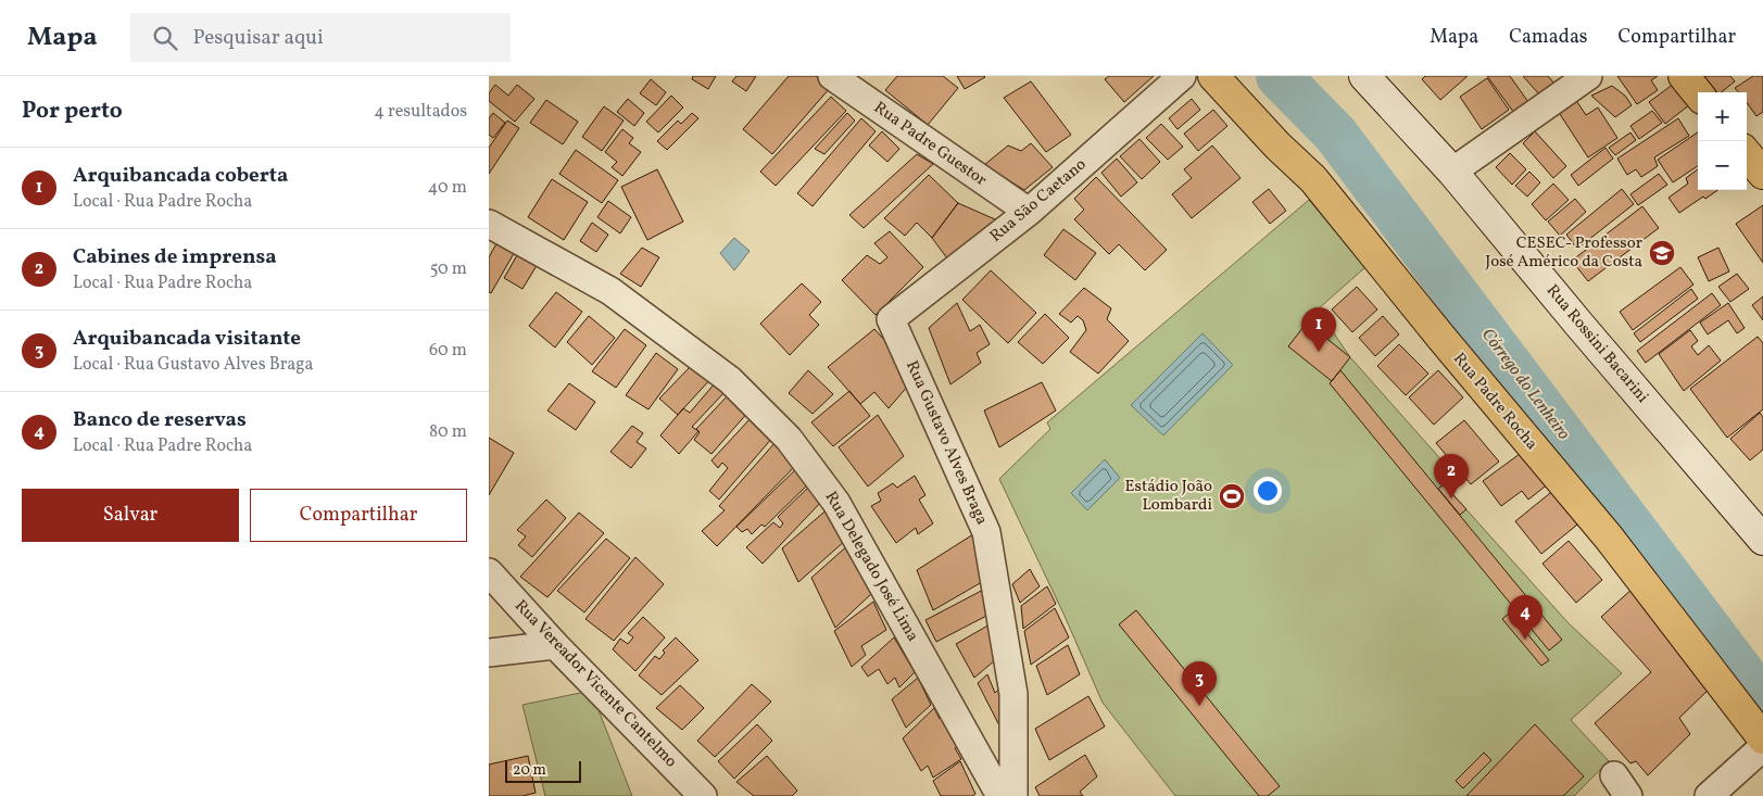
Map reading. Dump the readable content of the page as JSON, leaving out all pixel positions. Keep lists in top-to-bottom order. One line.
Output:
{"streets":{"highway":["Rua Padre Rocha"],"main road":["Rua Rossini Bacarini"],"street":["Rua Padre Guestor","Rua São Caetano","Rua Gustavo Alves Braga","Rua Delegado José Lima","Rua Vereador Vicente Cantelmo"]},"crossings":[["Rua Padre Guestor","Rua São Caetano"],["Rua São Caetano","Rua Gustavo Alves Braga"]],"water":["Córrego do Lenheiro"],"places":{"school or university":["CESEC- Professor José Américo da Costa"],"sports":["Estádio João Lombardi"]},"scale_bar":"20 m","page":{"header":"Mapa","search":"Pesquisar aqui","nav":["Mapa","Camadas","Compartilhar"],"heading":["Por perto","4 resultados"],"map_buttons":["+","−"],"list":[{"mark":"1","name":"Arquibancada coberta","note":"Local · Rua Padre Rocha","value":"40 m"},{"mark":"2","name":"Cabines de imprensa","note":"Local · Rua Padre Rocha","value":"50 m"},{"mark":"3","name":"Arquibancada visitante","note":"Local · Rua Gustavo Alves Braga","value":"60 m"},{"mark":"4","name":"Banco de reservas","note":"Local · Rua Padre Rocha","value":"80 m"}],"pins":["1","2","4","3"],"buttons":["Salvar","Compartilhar"],"scale":"20 m"}}
